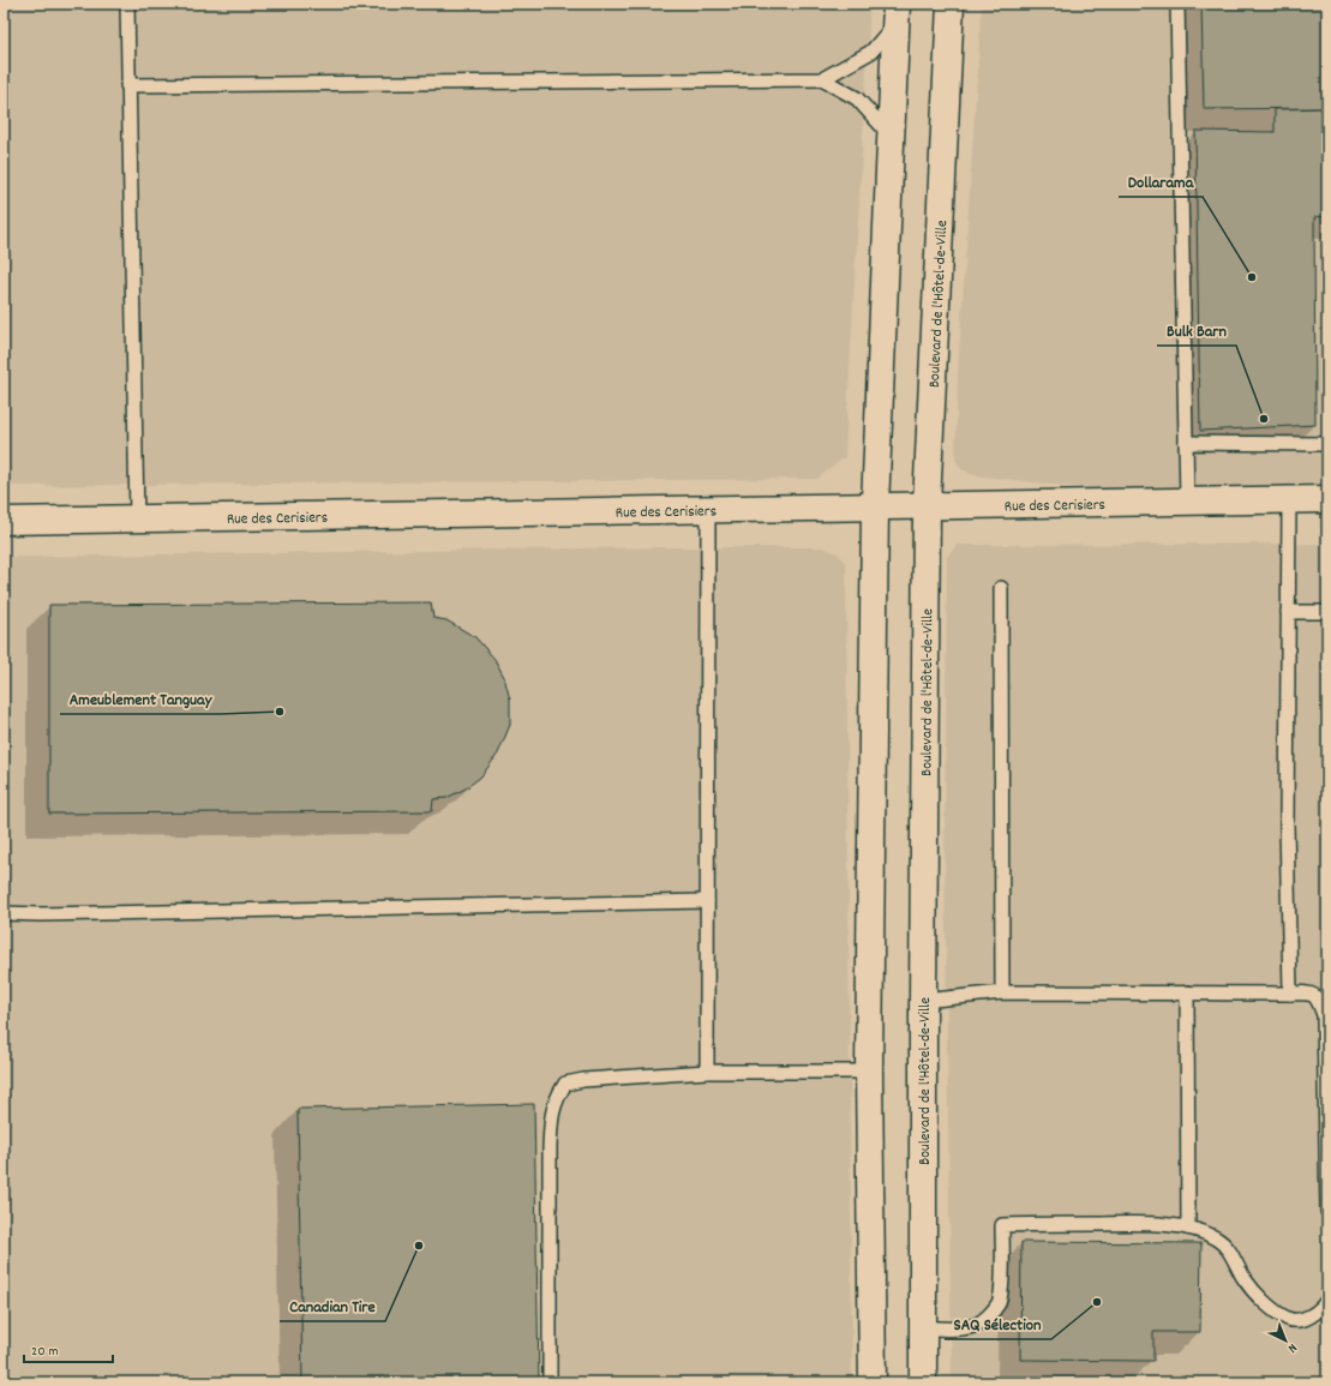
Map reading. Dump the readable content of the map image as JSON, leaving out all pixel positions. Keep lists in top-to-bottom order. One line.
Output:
{"streets":{"main road":["Boulevard de l'Hôtel-de-Ville","Rue des Cerisiers"]},"crossings":[["Boulevard de l'Hôtel-de-Ville","Rue des Cerisiers"]],"places":["Dollarama","Bulk Barn","Ameublement Tanguay","Canadian Tire","SAQ Sélection"],"scale_bar":"20 m","north":"bottom right"}
